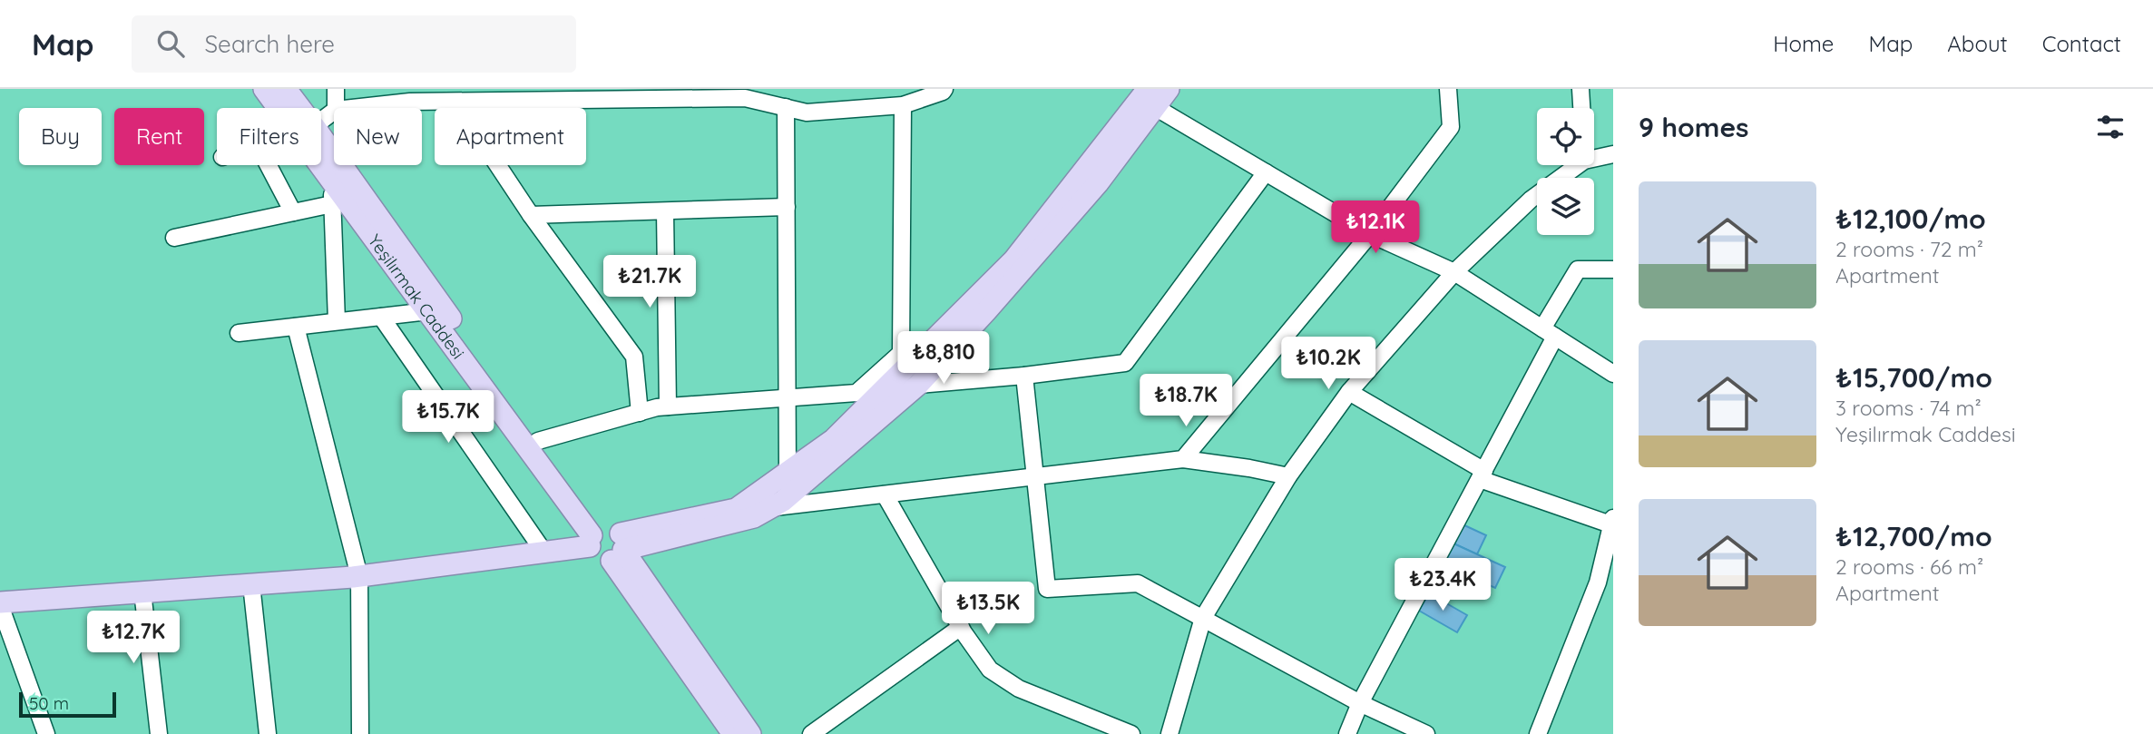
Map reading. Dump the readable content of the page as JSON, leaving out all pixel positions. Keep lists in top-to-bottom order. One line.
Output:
{"streets":{"main road":["Yeşilırmak Caddesi"]},"scale_bar":"50 m","page":{"header":"Map","search":"Search here","nav":["Home","Map","About","Contact"],"heading":"9 homes","chip":["Buy","Rent","Filters","New","Apartment"],"list":[{"name":"₺12,100/mo","note":"2 rooms · 72 m² · Apartment"},{"name":"₺15,700/mo","note":"3 rooms · 74 m² · Yeşilırmak Caddesi"},{"name":"₺12,700/mo","note":"2 rooms · 66 m² · Apartment"}],"price":["₺12.1K","₺21.7K","₺8,810","₺10.2K","₺18.7K","₺15.7K","₺23.4K","₺13.5K","₺12.7K"],"scale":"50 m"}}
